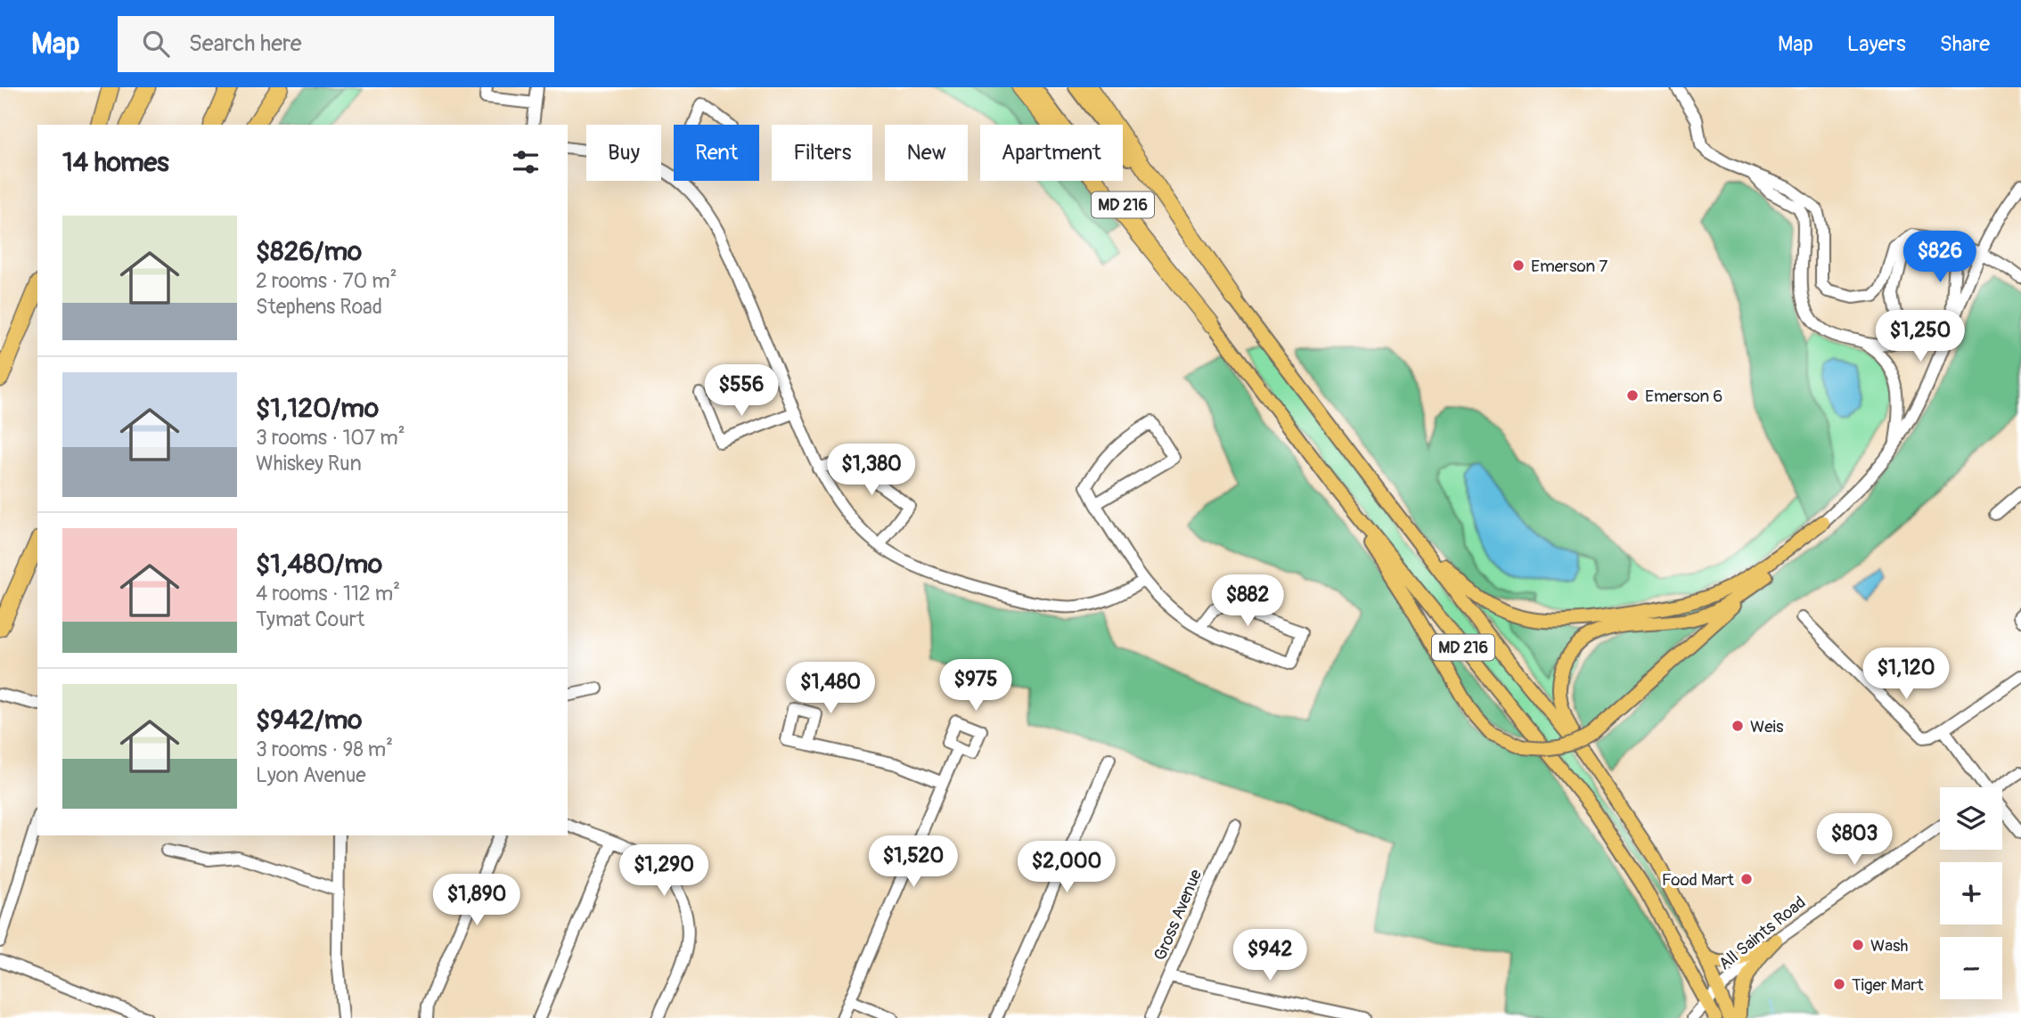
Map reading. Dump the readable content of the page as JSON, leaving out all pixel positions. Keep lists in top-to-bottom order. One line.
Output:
{"streets":{"main road":["MD 216"],"street":["Gross Avenue","All Saints Road"]},"crossings":[["MD 216","All Saints Road"]],"places":["Emerson 7","Emerson 6","Weis","Food Mart","Wash","Tiger Mart"],"page":{"header":"Map","search":"Search here","nav":["Map","Layers","Share"],"chip":["Buy","Rent","Filters","New","Apartment"],"heading":"14 homes","list":[{"name":"$826/mo","note":"2 rooms · 70 m² · Stephens Road"},{"name":"$1,120/mo","note":"3 rooms · 107 m² · Whiskey Run"},{"name":"$1,480/mo","note":"4 rooms · 112 m² · Tymat Court"},{"name":"$942/mo","note":"3 rooms · 98 m² · Lyon Avenue"}],"price":["$826","$1,250","$556","$1,380","$882","$1,120","$975","$1,480","$803","$1,520","$2,000","$1,290","$1,890","$942"],"map_buttons":["+","−"]}}
